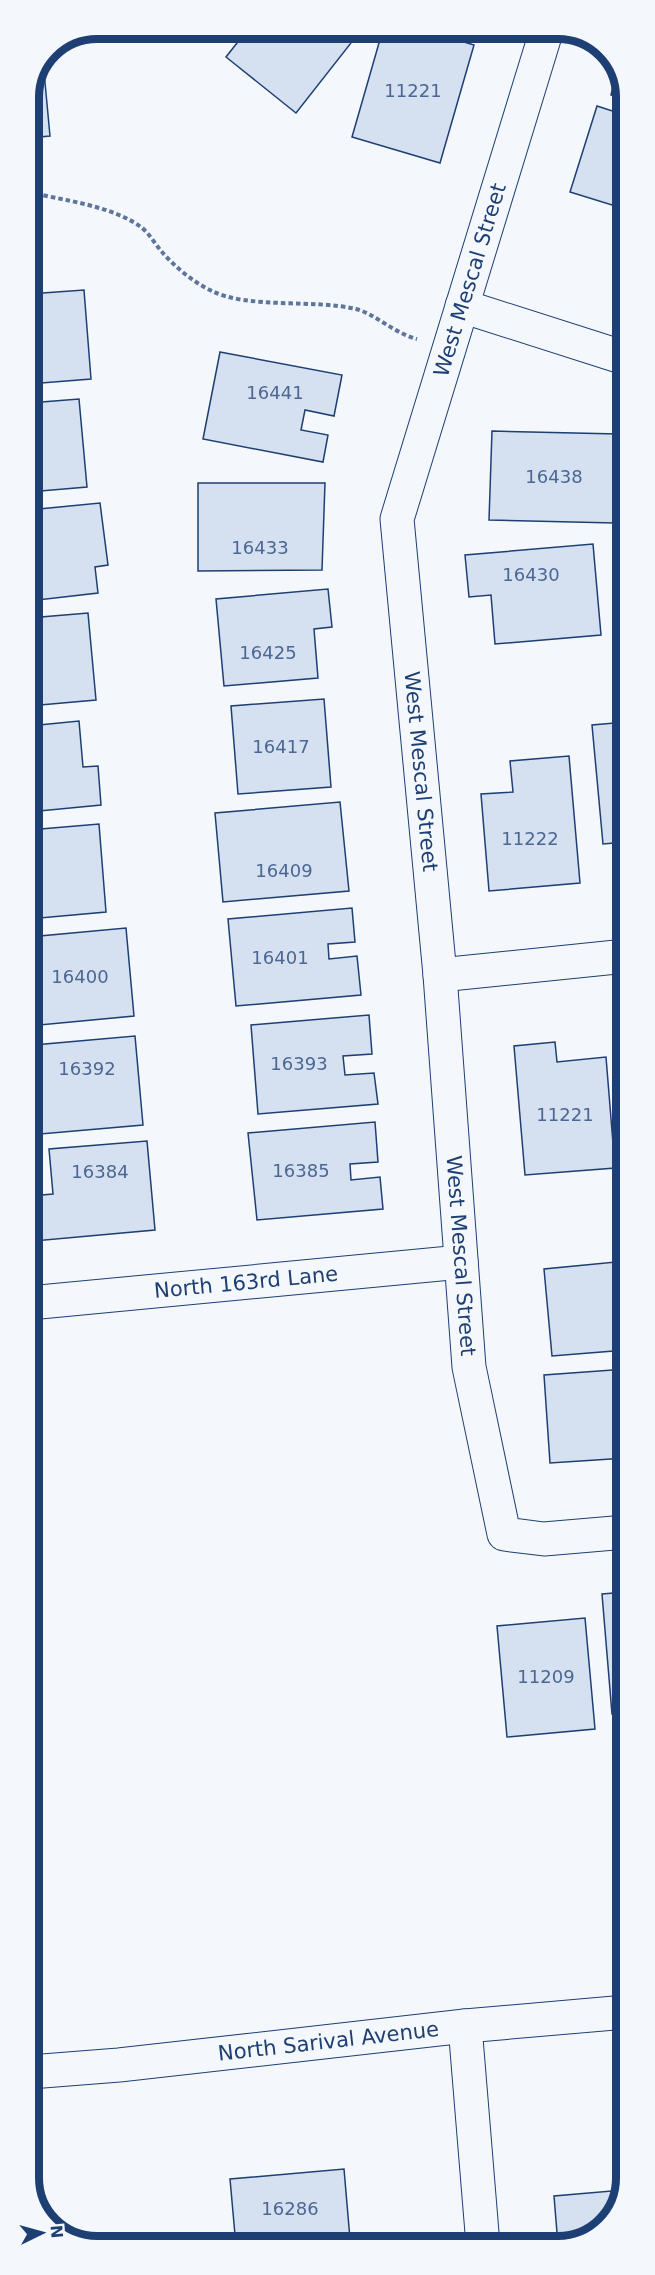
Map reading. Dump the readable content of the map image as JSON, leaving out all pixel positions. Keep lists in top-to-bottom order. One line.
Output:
{"streets":{"street":["West Mescal Street","North 163rd Lane","North Sarival Avenue"]},"crossings":[["West Mescal Street","North 163rd Lane"]],"house_numbers":["11221","16441","16438","16433","16430","16425","16417","11222","16409","16401","16400","16393","16392","11221","16385","16384","11209","16286"],"north":"right"}
